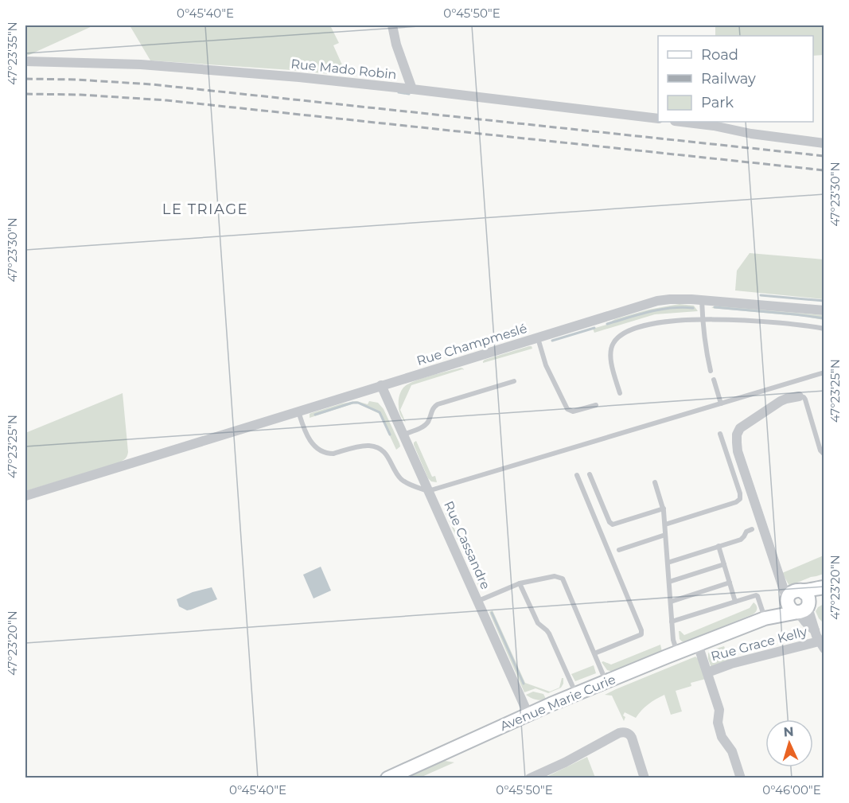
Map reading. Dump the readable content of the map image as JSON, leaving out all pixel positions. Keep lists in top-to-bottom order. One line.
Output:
{"streets":{"main road":["Avenue Marie Curie"],"street":["Rue Mado Robin","Rue Champmeslé","Rue Cassandre","Rue Grace Kelly"]},"crossings":[["Rue Champmeslé","Rue Cassandre"],["Rue Cassandre","Avenue Marie Curie"]],"districts":["LE TRIAGE"],"legend":["Road","Railway","Park"],"north":"top","coordinates":["0°45'40\"E","0°45'50\"E","47°23'35\"N","47°23'30\"N","47°23'25\"N","47°23'20\"N","0°46'00\"E"]}
